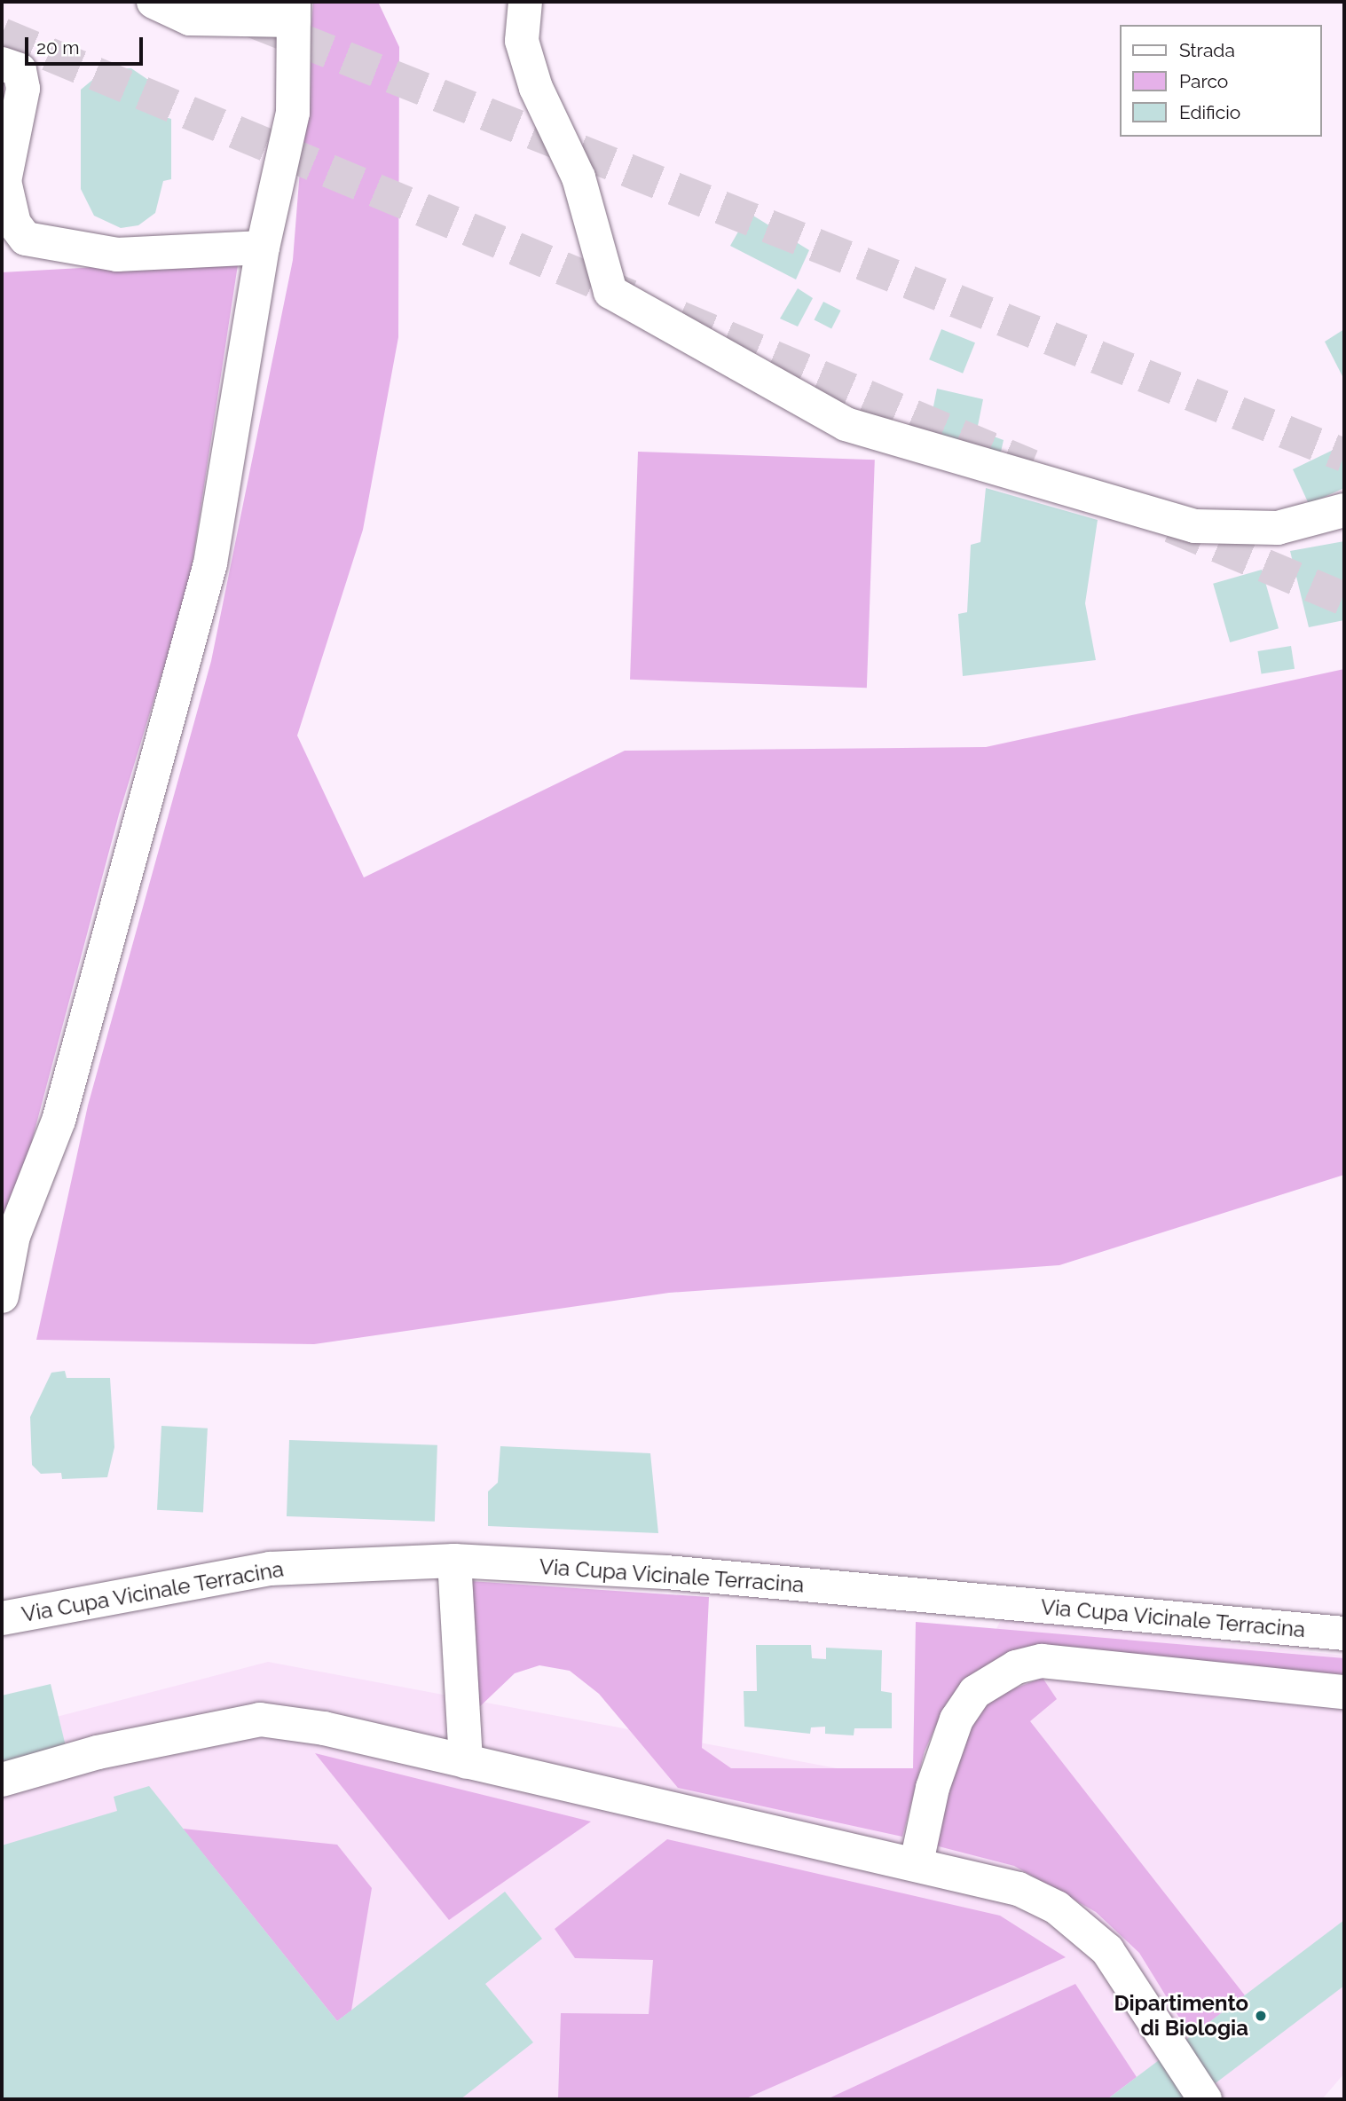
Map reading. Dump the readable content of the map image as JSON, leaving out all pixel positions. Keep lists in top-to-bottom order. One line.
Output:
{"streets":{"street":["Via Cupa Vicinale Terracina"]},"places":["Dipartimento di Biologia"],"legend":["Strada","Parco","Edificio"],"scale_bar":"20 m"}
